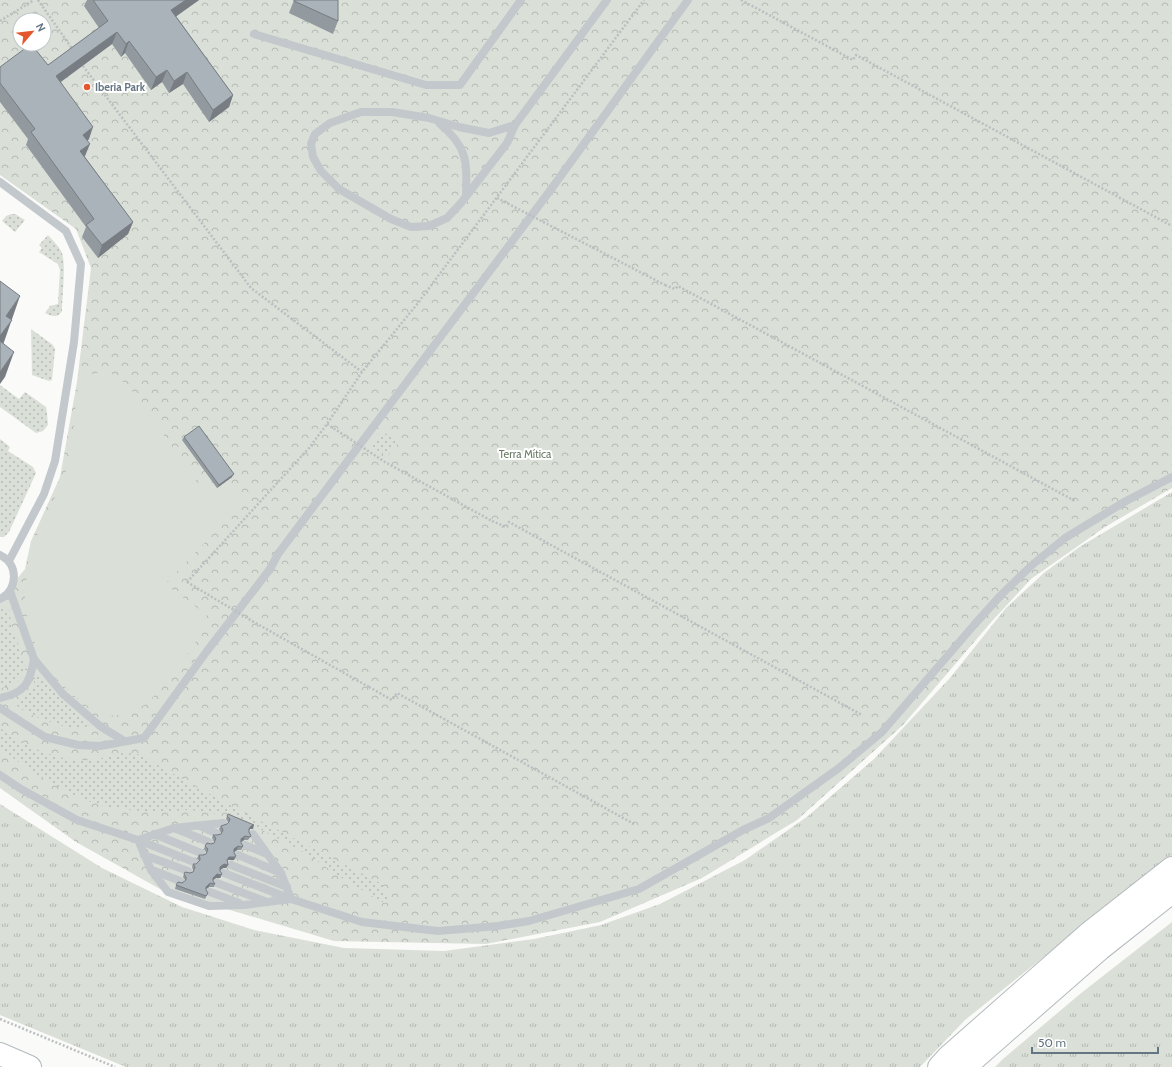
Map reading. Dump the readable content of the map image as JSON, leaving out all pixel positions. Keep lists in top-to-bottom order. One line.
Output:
{"parks":["Terra Mítica"],"places":["Iberia Park"],"scale_bar":"50 m","north":"top right"}
